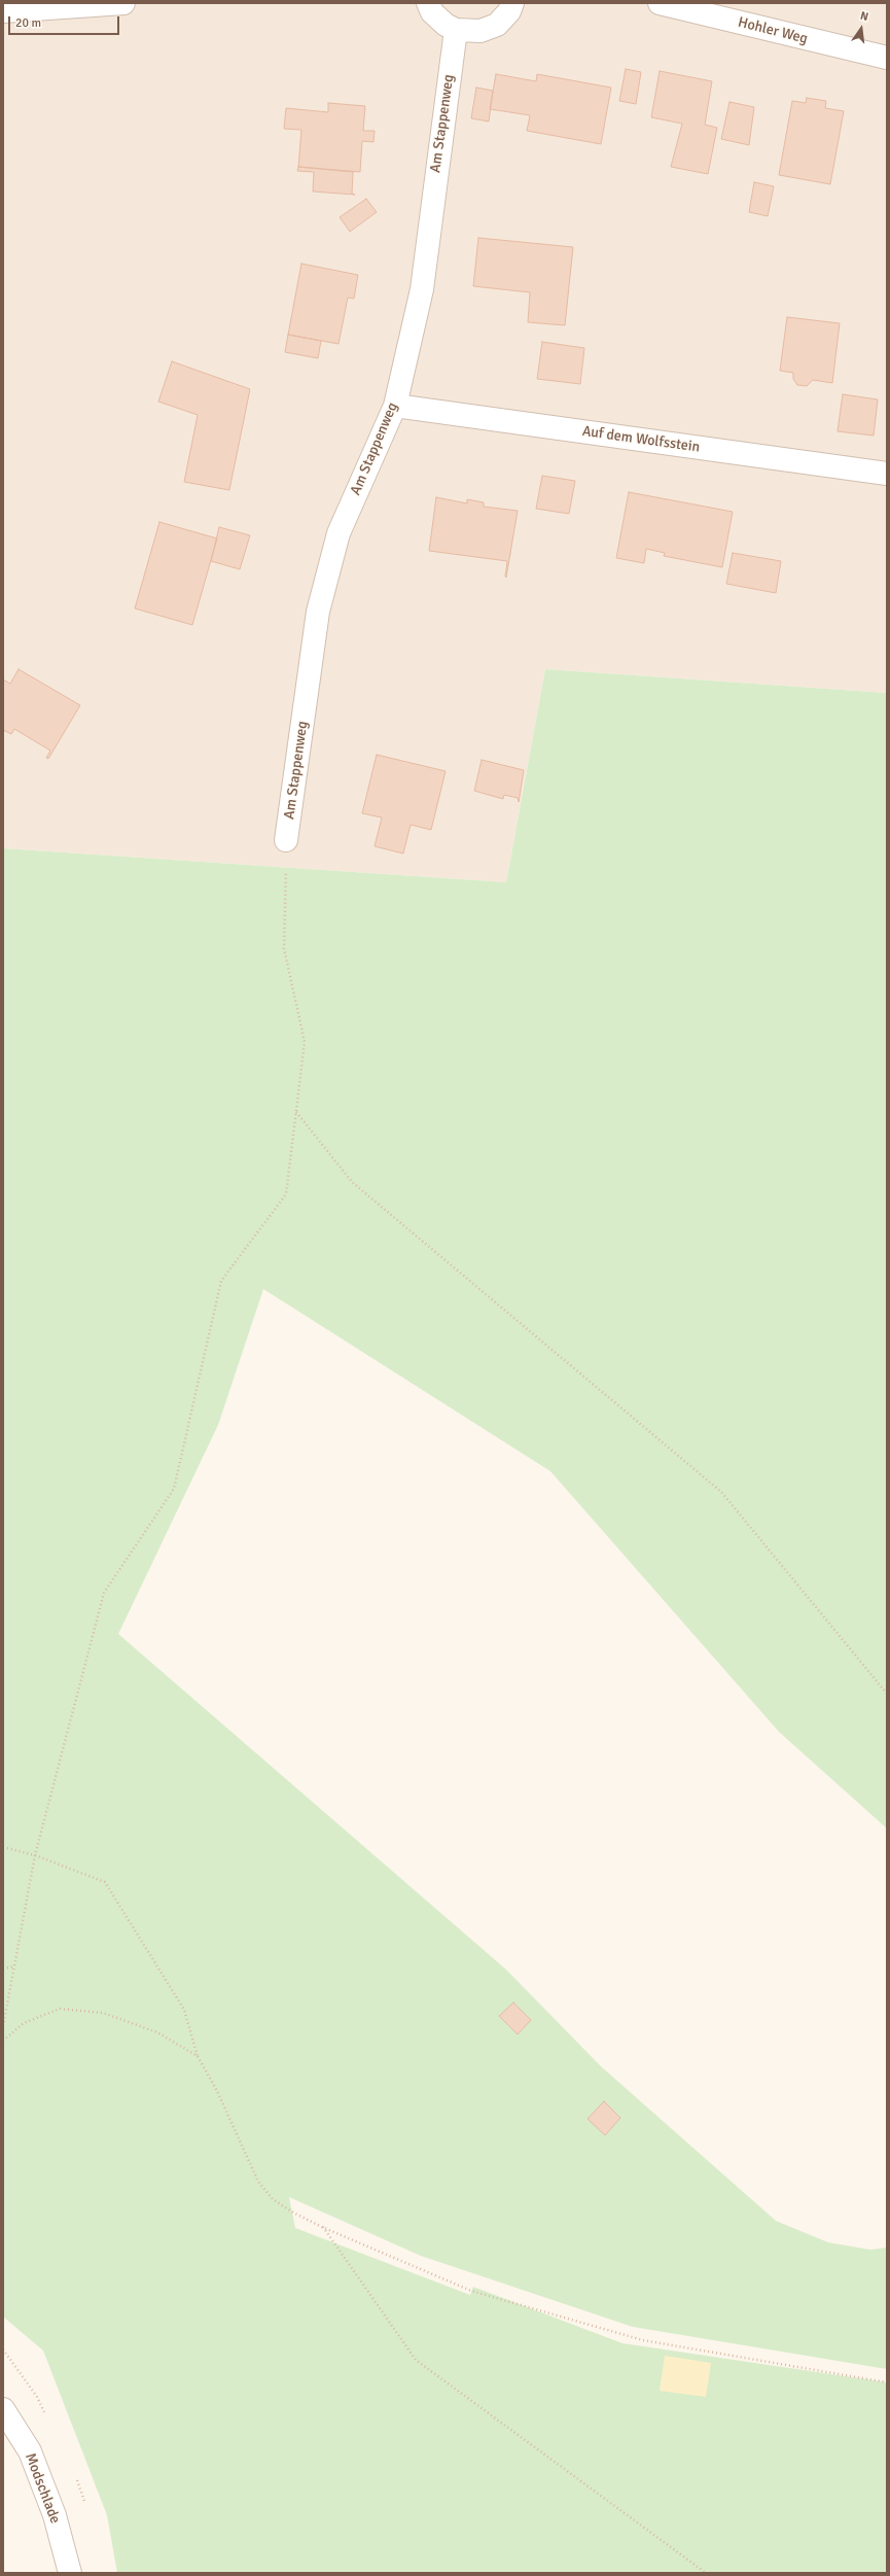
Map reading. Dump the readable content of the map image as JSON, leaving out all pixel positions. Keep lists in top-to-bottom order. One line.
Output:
{"streets":{"street":["Hohler Weg","Am Stappenweg","Auf dem Wolfsstein","Modschlade"]},"crossings":[["Am Stappenweg","Auf dem Wolfsstein"]],"scale_bar":"20 m","north":"top"}
